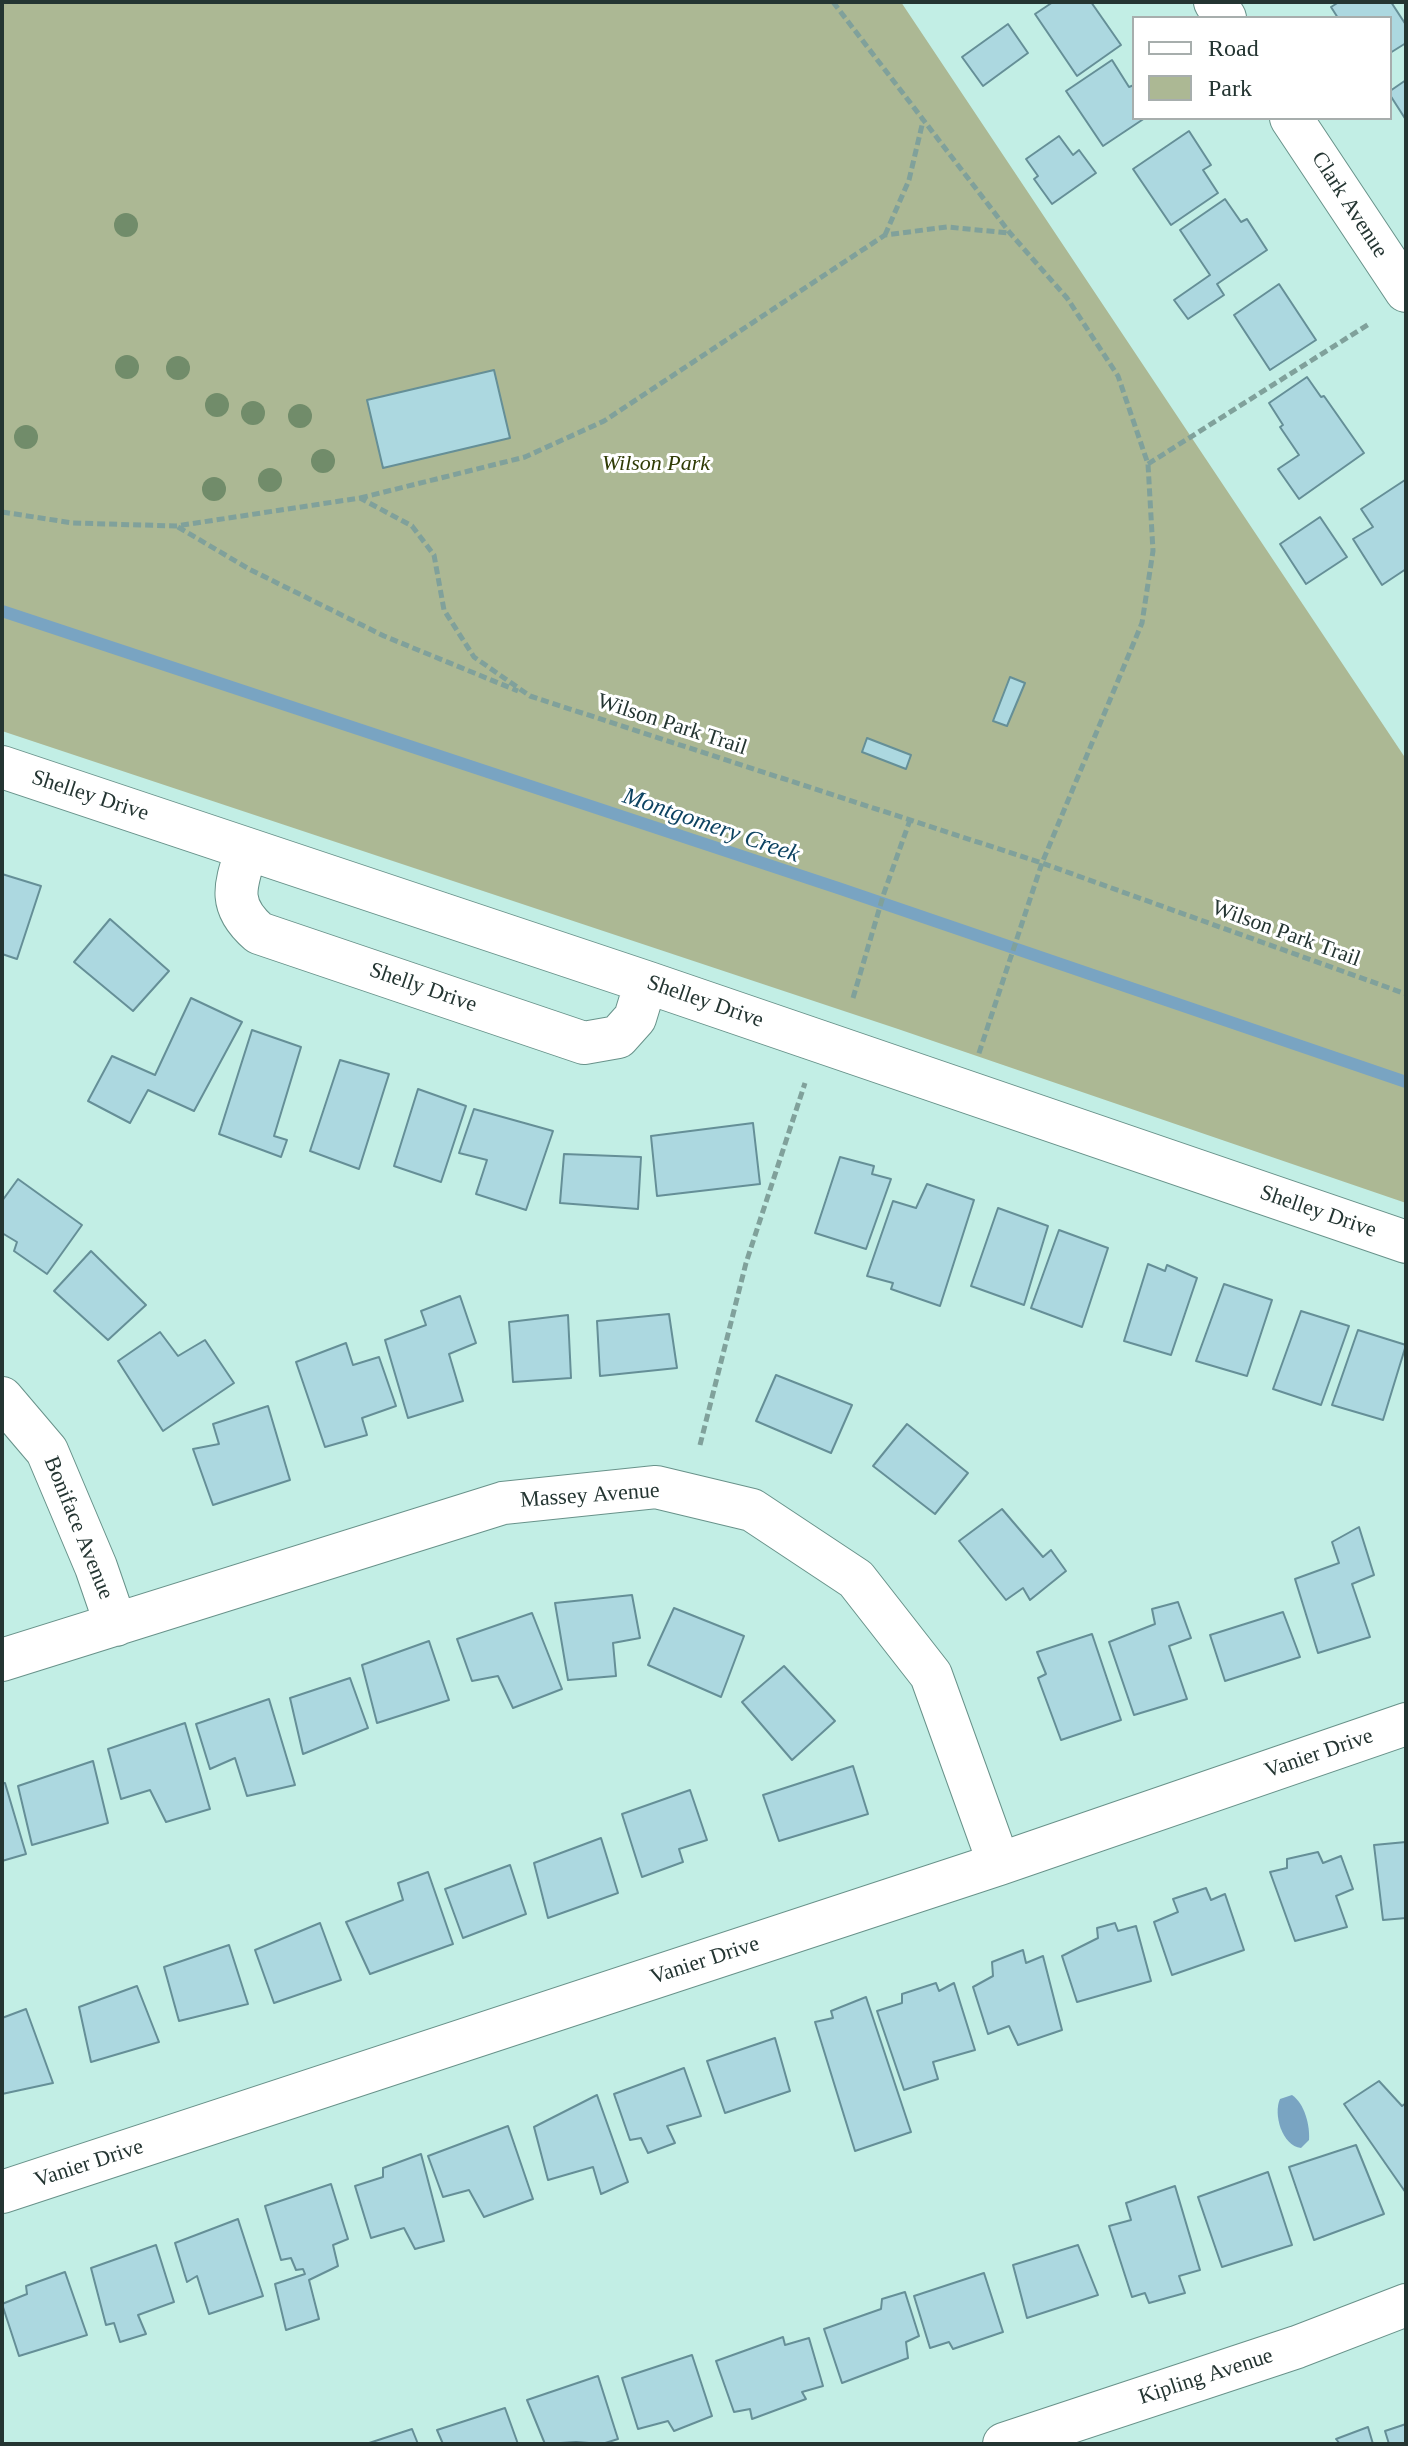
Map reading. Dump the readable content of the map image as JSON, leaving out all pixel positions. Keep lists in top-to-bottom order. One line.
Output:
{"streets":{"street":["Clark Avenue","Shelley Drive","Shelly Drive","Massey Avenue","Boniface Avenue","Vanier Drive","Kipling Avenue"],"path":["Wilson Park Trail"]},"crossings":[["Shelley Drive","Shelly Drive"],["Massey Avenue","Boniface Avenue"],["Massey Avenue","Vanier Drive"]],"water":["Montgomery Creek"],"parks":["Wilson Park"],"legend":["Road","Park"]}
